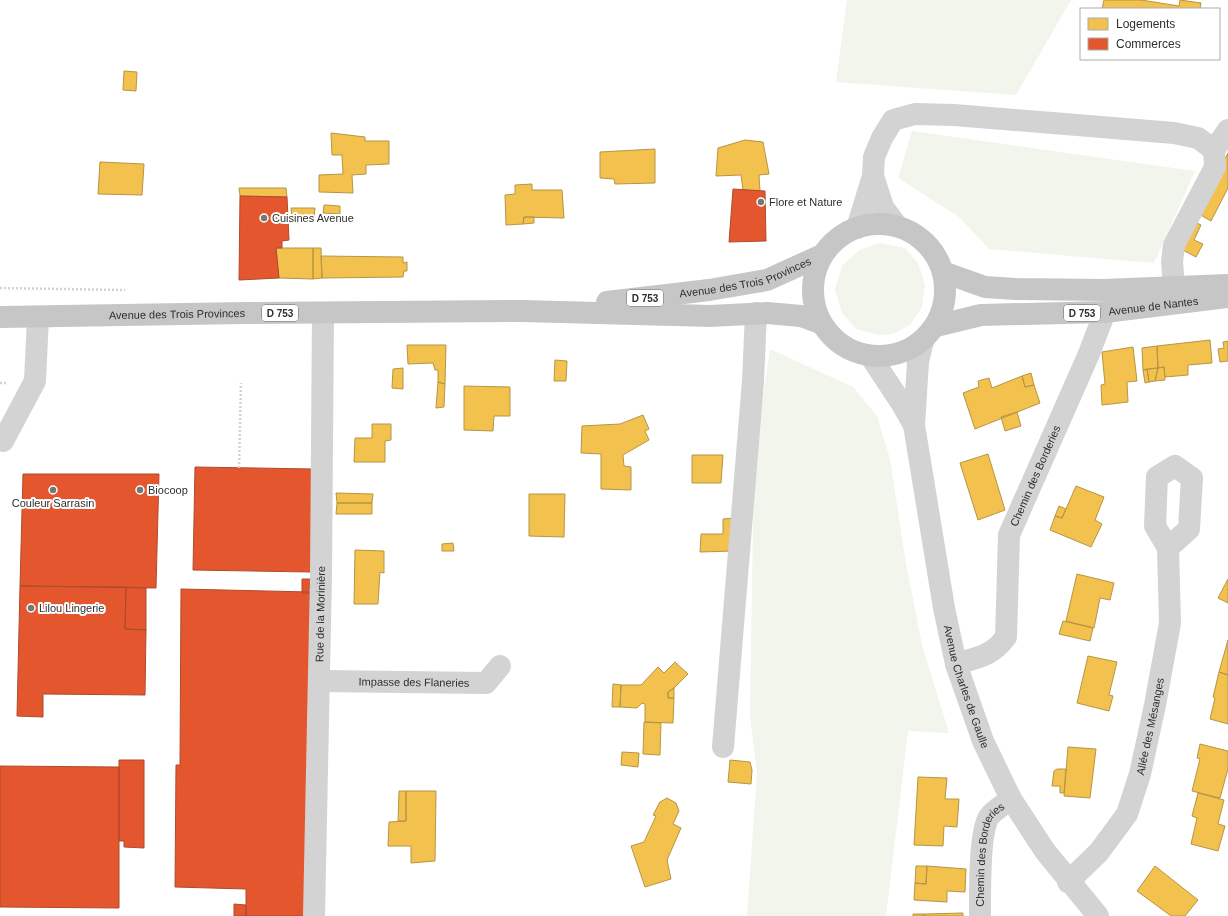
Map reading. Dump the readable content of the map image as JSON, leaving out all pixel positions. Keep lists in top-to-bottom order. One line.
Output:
{"streets":{"main road":["Avenue des Trois Provinces","D 753","Avenue de Nantes"],"street":["Chemin des Borderies","Rue de la Morinière","Impasse des Flaneries","Avenue Charles de Gaulle","Allée des Mésanges"]},"crossings":[["Avenue des Trois Provinces","Avenue de Nantes"],["Avenue des Trois Provinces","Rue de la Morinière"],["Avenue des Trois Provinces","Avenue Charles de Gaulle"],["Avenue de Nantes","Chemin des Borderies"],["Avenue de Nantes","Avenue Charles de Gaulle"],["Chemin des Borderies","Avenue Charles de Gaulle"],["Rue de la Morinière","Impasse des Flaneries"],["Avenue Charles de Gaulle","Allée des Mésanges"]],"places":["Flore et Nature","Cuisines Avenue","Couleur Sarrasin","Biocoop","Lilou Lingerie"],"legend":["Logements","Commerces"]}
